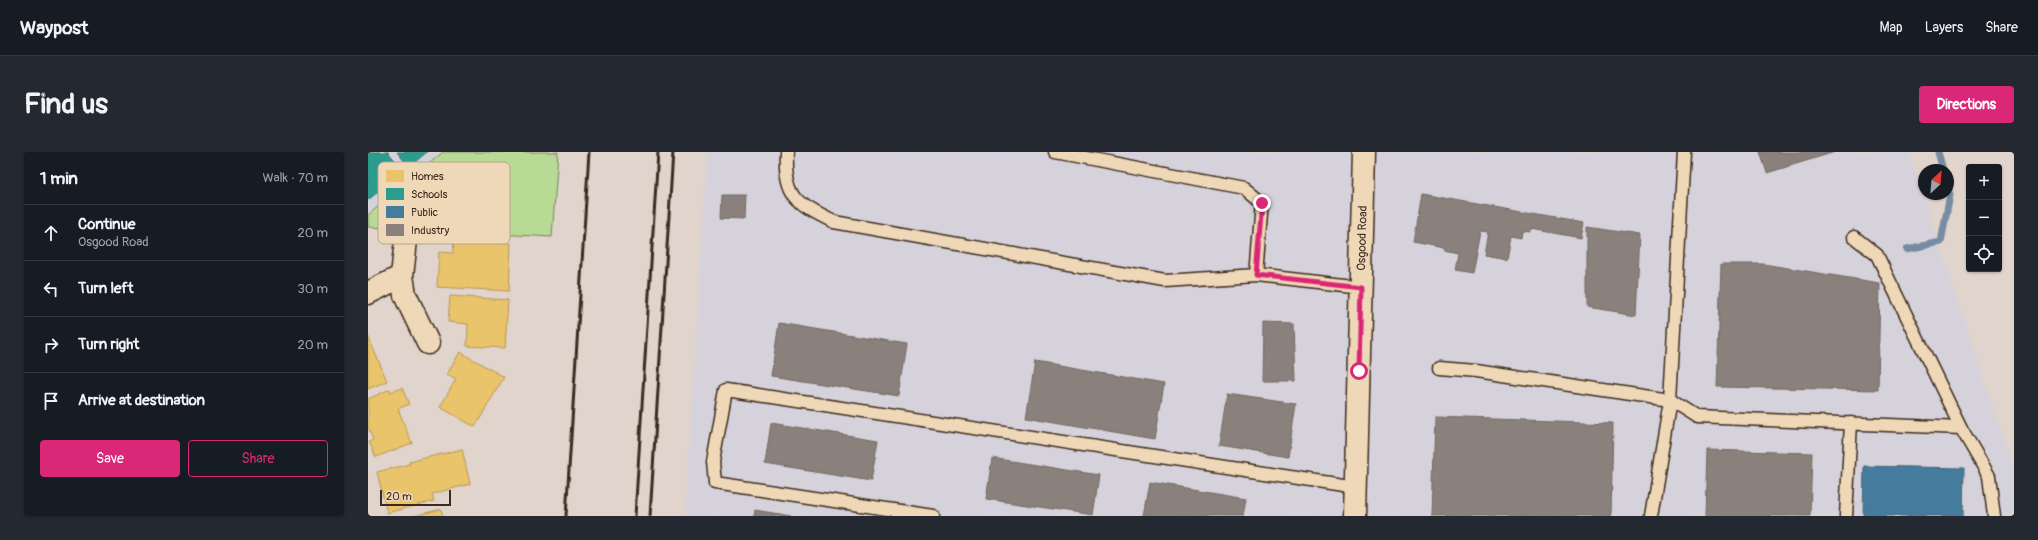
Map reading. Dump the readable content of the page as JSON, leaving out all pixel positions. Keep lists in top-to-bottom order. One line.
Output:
{"streets":{"main road":["Osgood Road"]},"legend":["Homes","Schools","Public","Industry"],"scale_bar":"20 m","north":"top right","page":{"header":"Waypost","nav":["Map","Layers","Share"],"buttons":["Directions",["Save","Share"]],"title":"Find us","heading":["1 min","Walk · 70 m"],"map_buttons":["+","−"],"list":[["Continue","Osgood Road","20 m"],["Turn left","30 m"],["Turn right","20 m"],"Arrive at destination"],"scale":"20 m"}}
